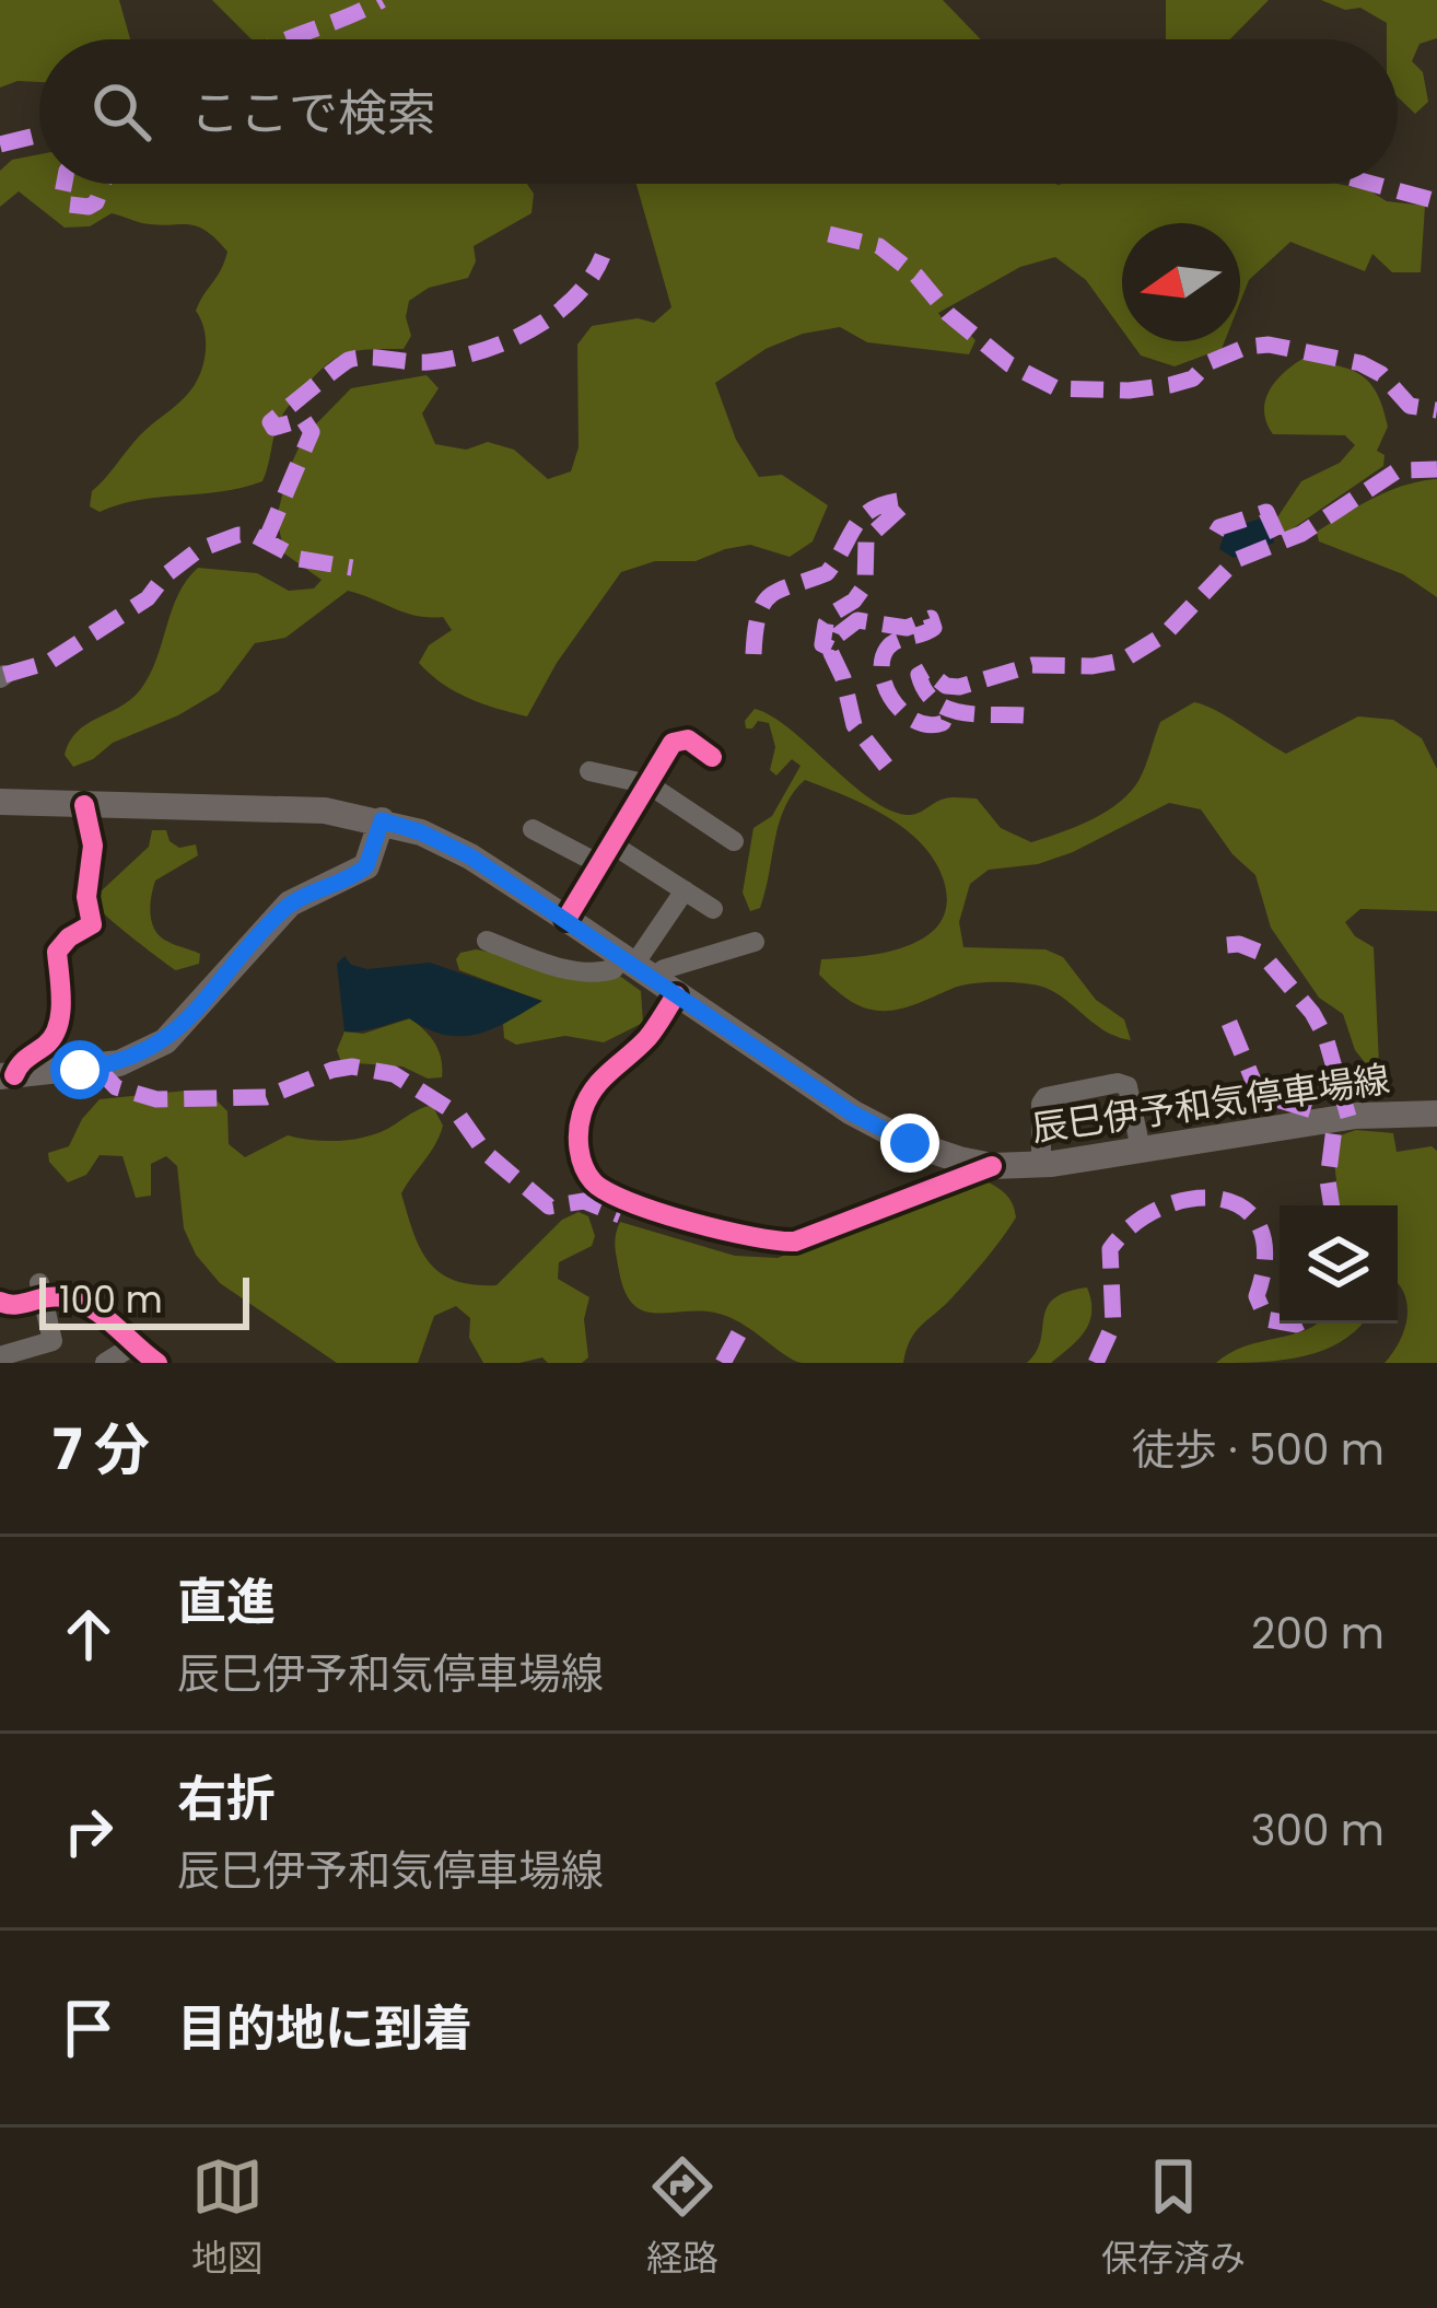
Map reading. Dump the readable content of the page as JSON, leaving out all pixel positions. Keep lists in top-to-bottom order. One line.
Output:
{"streets":{"main road":["辰巳伊予和気停車場線"]},"scale_bar":"100 m","north":"left","page":{"search":"ここで検索","scale":"100 m","heading":["7 分","徒歩 · 500 m"],"list":[["直進","辰巳伊予和気停車場線","200 m"],["右折","辰巳伊予和気停車場線","300 m"],"目的地に到着"],"nav":["地図","経路","保存済み"]}}
